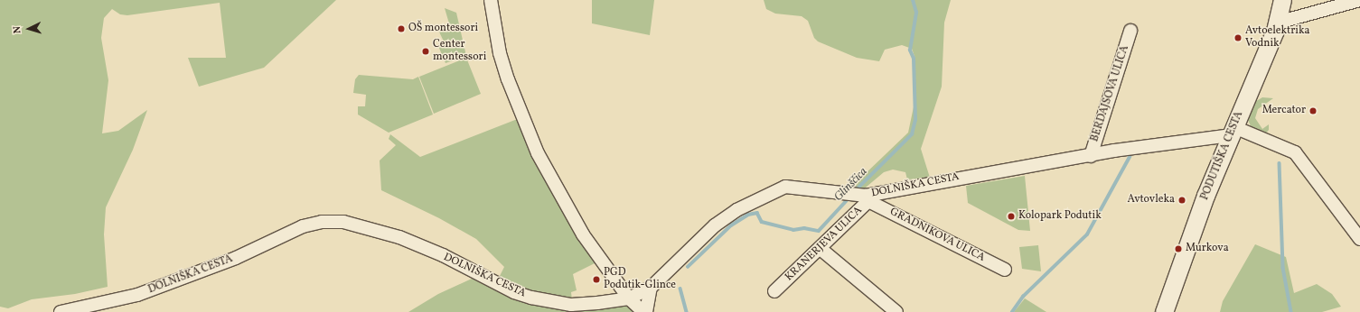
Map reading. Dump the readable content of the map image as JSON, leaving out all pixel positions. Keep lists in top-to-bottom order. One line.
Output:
{"streets":{"street":["BERDAJSOVA ULICA","PODUTIŠKA CESTA","DOLNIŠKA CESTA","GRADNIKOVA ULICA","KRANERJEVA ULICA"]},"crossings":[["BERDAJSOVA ULICA","DOLNIŠKA CESTA"],["PODUTIŠKA CESTA","DOLNIŠKA CESTA"],["DOLNIŠKA CESTA","GRADNIKOVA ULICA"],["DOLNIŠKA CESTA","KRANERJEVA ULICA"],["GRADNIKOVA ULICA","KRANERJEVA ULICA"]],"water":["Glinščica"],"places":["OŠ montessori","Avtoelektrika Vodnik","Center montessori","Mercator","Avtovleka","Kolopark Podutik","Murkova","PGD Podutik-Glince"],"north":"left"}
